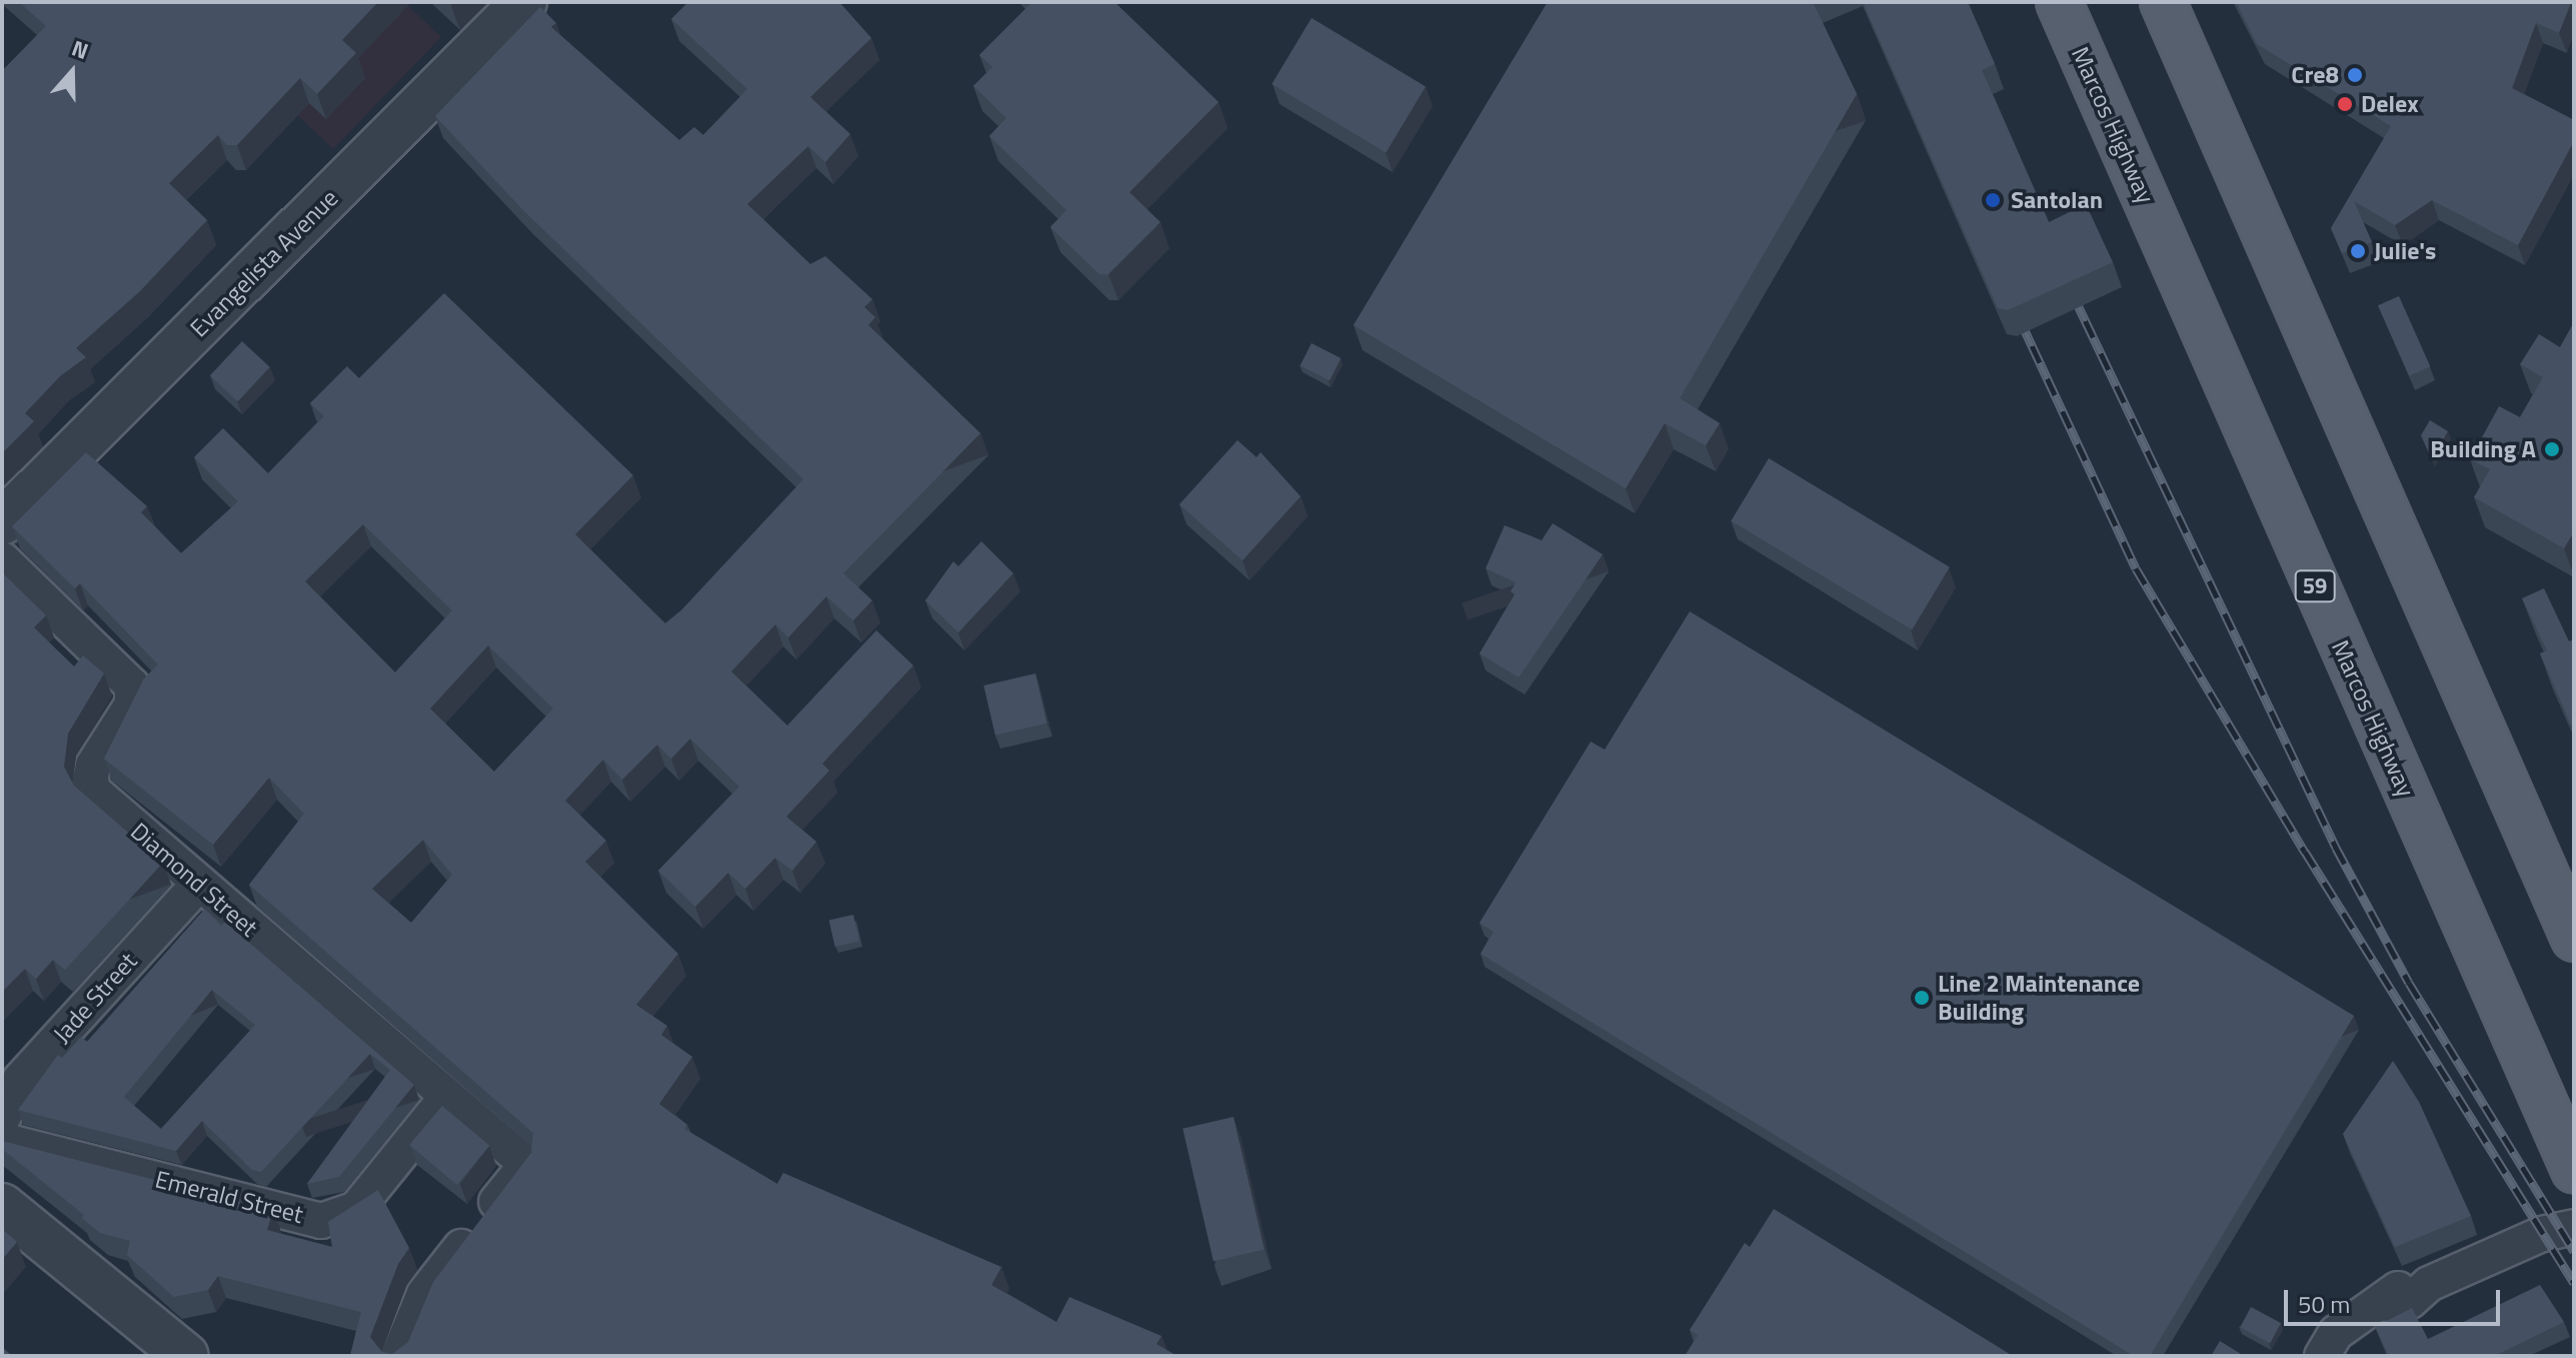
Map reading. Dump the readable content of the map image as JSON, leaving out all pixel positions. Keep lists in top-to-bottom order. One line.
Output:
{"streets":{"main road":["Marcos Highway","59"],"street":["Evangelista Avenue","Diamond Street","Jade Street","Emerald Street"]},"crossings":[["Diamond Street","Jade Street"],["Diamond Street","Emerald Street"],["Jade Street","Emerald Street"]],"places":["Cre8","Delex","Santolan","Julie's","Building A","Line 2 Maintenance Building"],"scale_bar":"50 m","north":"top"}
